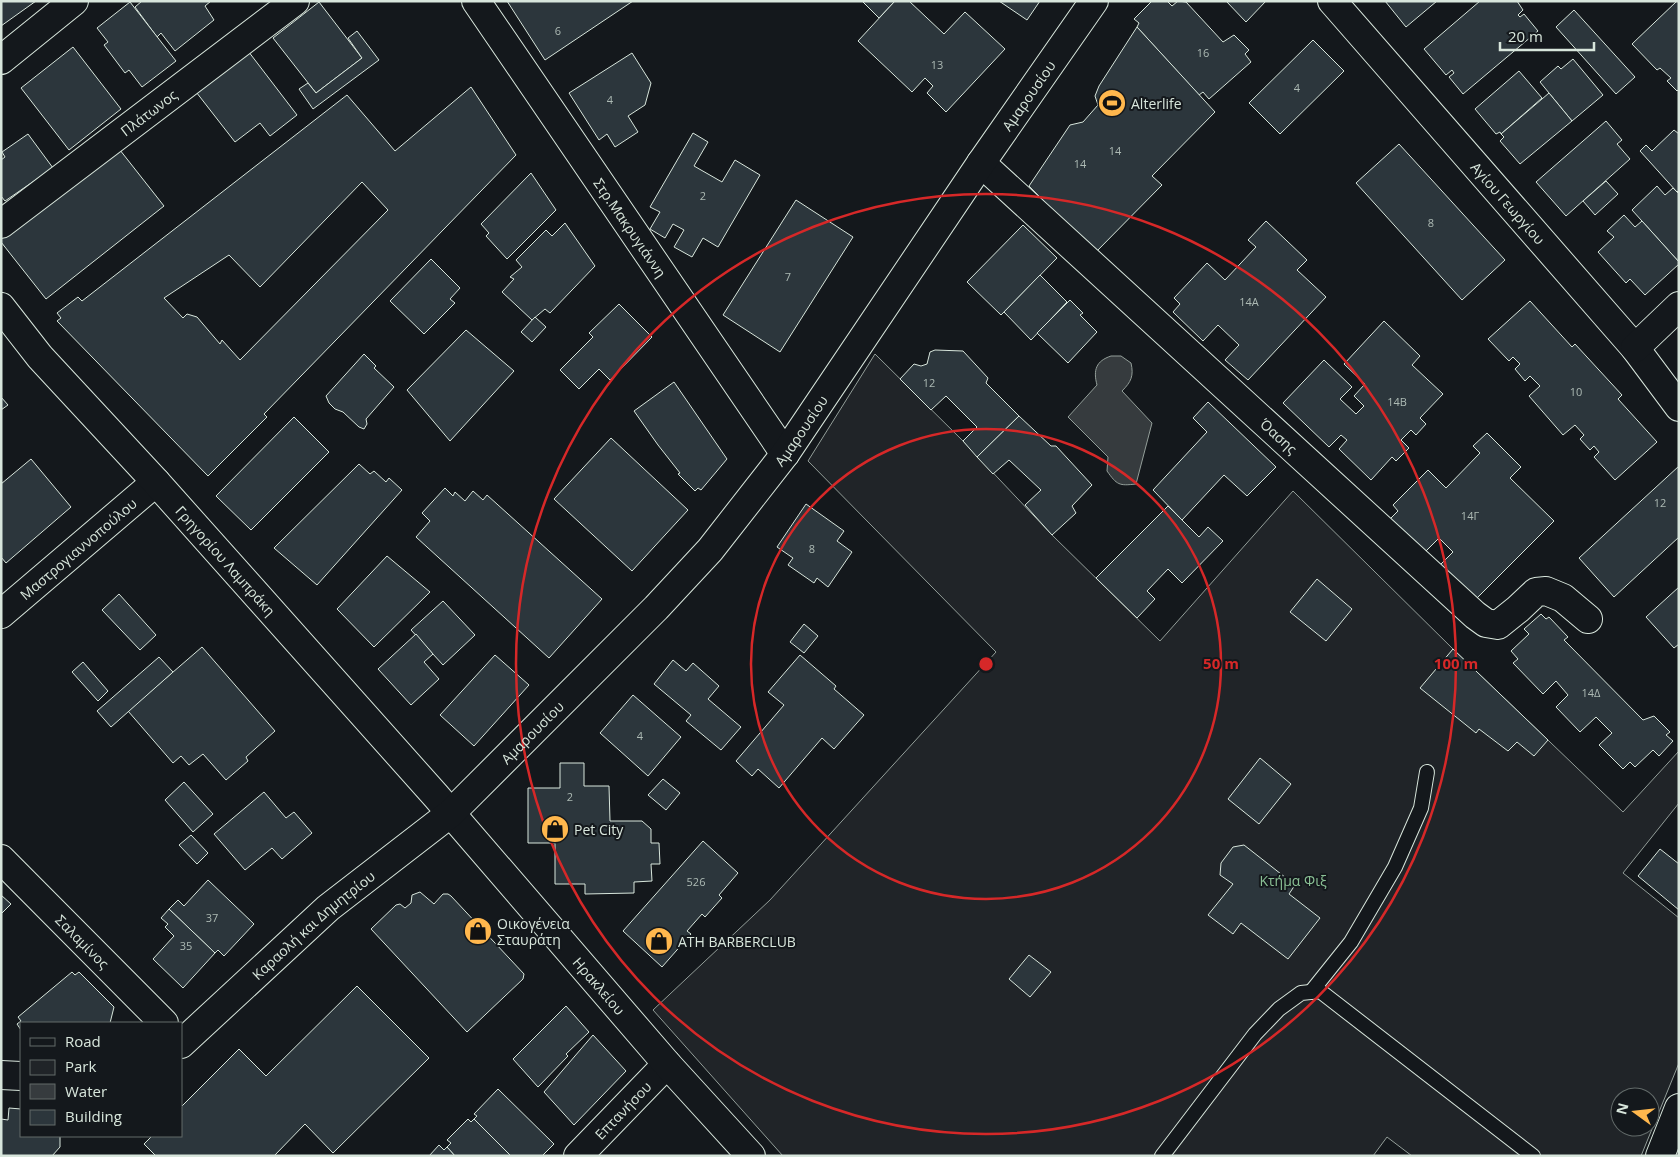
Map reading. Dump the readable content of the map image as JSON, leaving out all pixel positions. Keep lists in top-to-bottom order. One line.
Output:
{"streets":{"street":["Αμαρουσίου","Πλάτωνος","Αγίου Γεωργίου","Στρ.Μακρυγιάννη","Όασης","Μαστρογιαννοπούλου","Γρηγορίου Λαμπράκη","Καραολή και Δημητρίου","Σαλαμίνος","Ηρακλείου","Επτανήσου"]},"crossings":[["Αμαρουσίου","Στρ.Μακρυγιάννη"],["Αμαρουσίου","Όασης"],["Αμαρουσίου","Γρηγορίου Λαμπράκη"],["Αμαρουσίου","Καραολή και Δημητρίου"],["Αμαρουσίου","Ηρακλείου"],["Μαστρογιαννοπούλου","Γρηγορίου Λαμπράκη"],["Γρηγορίου Λαμπράκη","Καραολή και Δημητρίου"],["Γρηγορίου Λαμπράκη","Ηρακλείου"],["Καραολή και Δημητρίου","Ηρακλείου"],["Ηρακλείου","Επτανήσου"]],"parks":["Κτήμα Φιξ"],"places":{"sports":["Alterlife"],"shop":["Pet City","Οικογένεια Σταυράτη","ATH BARBERCLUB"]},"house_numbers":["6","16","13","4","4","14","14","2","8","7","14A","12","10","14B","12","14Γ","8","14Δ","4","2","526","37","35"],"legend":["Road","Park","Water","Building"],"scale_bar":"20 m","north":"left","rings":["50 m","100 m"]}
